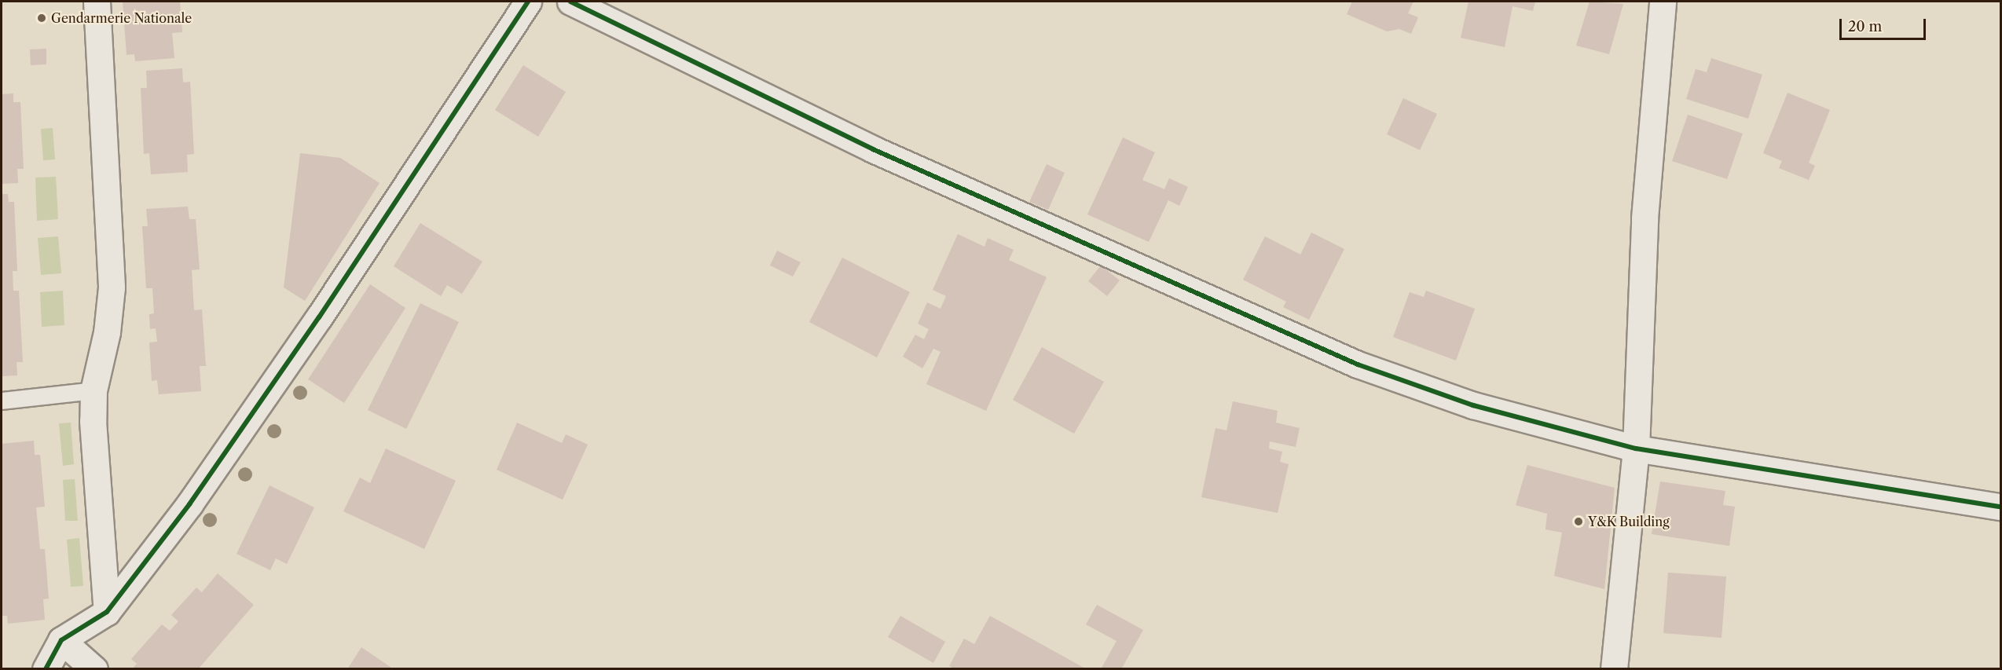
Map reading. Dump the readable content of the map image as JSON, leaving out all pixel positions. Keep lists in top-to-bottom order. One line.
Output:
{"places":["Gendarmerie Nationale","Y&K Building"],"scale_bar":"20 m"}
